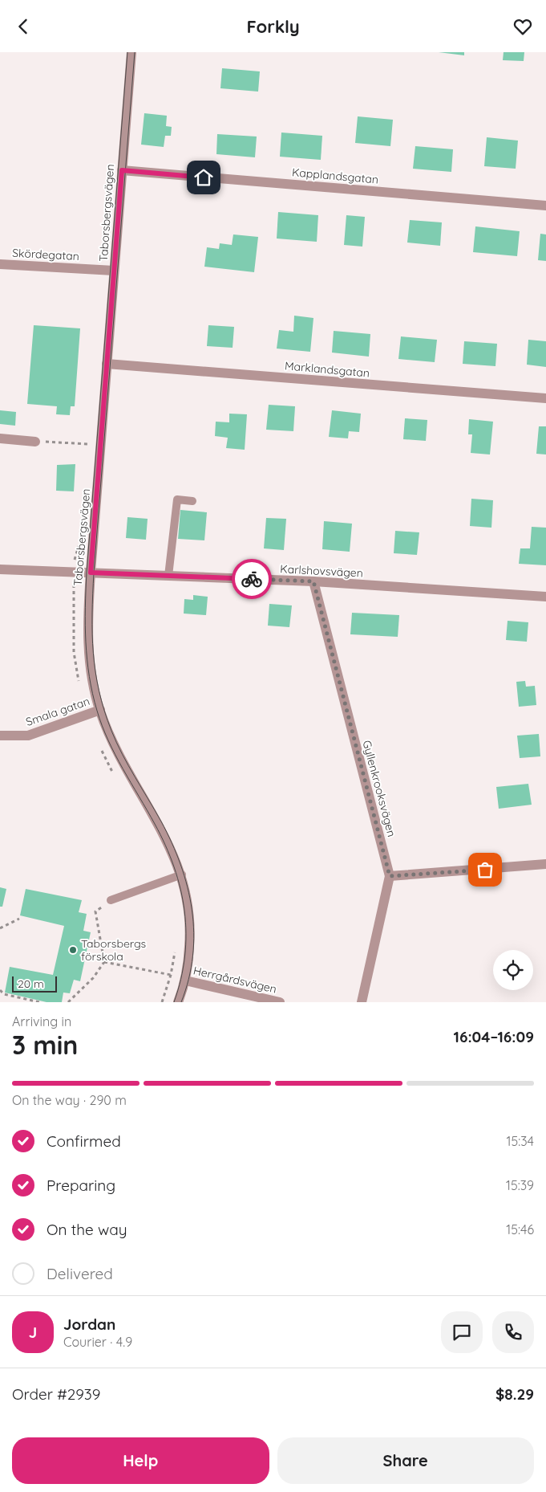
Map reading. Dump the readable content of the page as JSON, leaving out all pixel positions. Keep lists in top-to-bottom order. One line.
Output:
{"streets":{"street":["Kapplandsgatan","Taborsbergsvägen","Skördegatan","Marklandsgatan","Karlshovsvägen","Smala gatan","Gyllenkrooksvägen","Herrgårdsvägen"]},"crossings":[["Kapplandsgatan","Taborsbergsvägen"],["Taborsbergsvägen","Skördegatan"],["Taborsbergsvägen","Marklandsgatan"],["Taborsbergsvägen","Karlshovsvägen"],["Taborsbergsvägen","Smala gatan"],["Taborsbergsvägen","Herrgårdsvägen"],["Karlshovsvägen","Gyllenkrooksvägen"]],"places":["Taborsbergs förskola"],"scale_bar":"20 m","page":{"header":"Forkly","scale":"20 m","heading":["3 min","Arriving in","16:04–16:09"],"panel":["Jordan","Courier · 4.9","Order #2939","$8.29"],"bar":"On the way · 290 m","list":[["Confirmed","15:34"],["Preparing","15:39"],["On the way","15:46"],"Delivered"],"round":"J","buttons":["Help","Share"]}}
